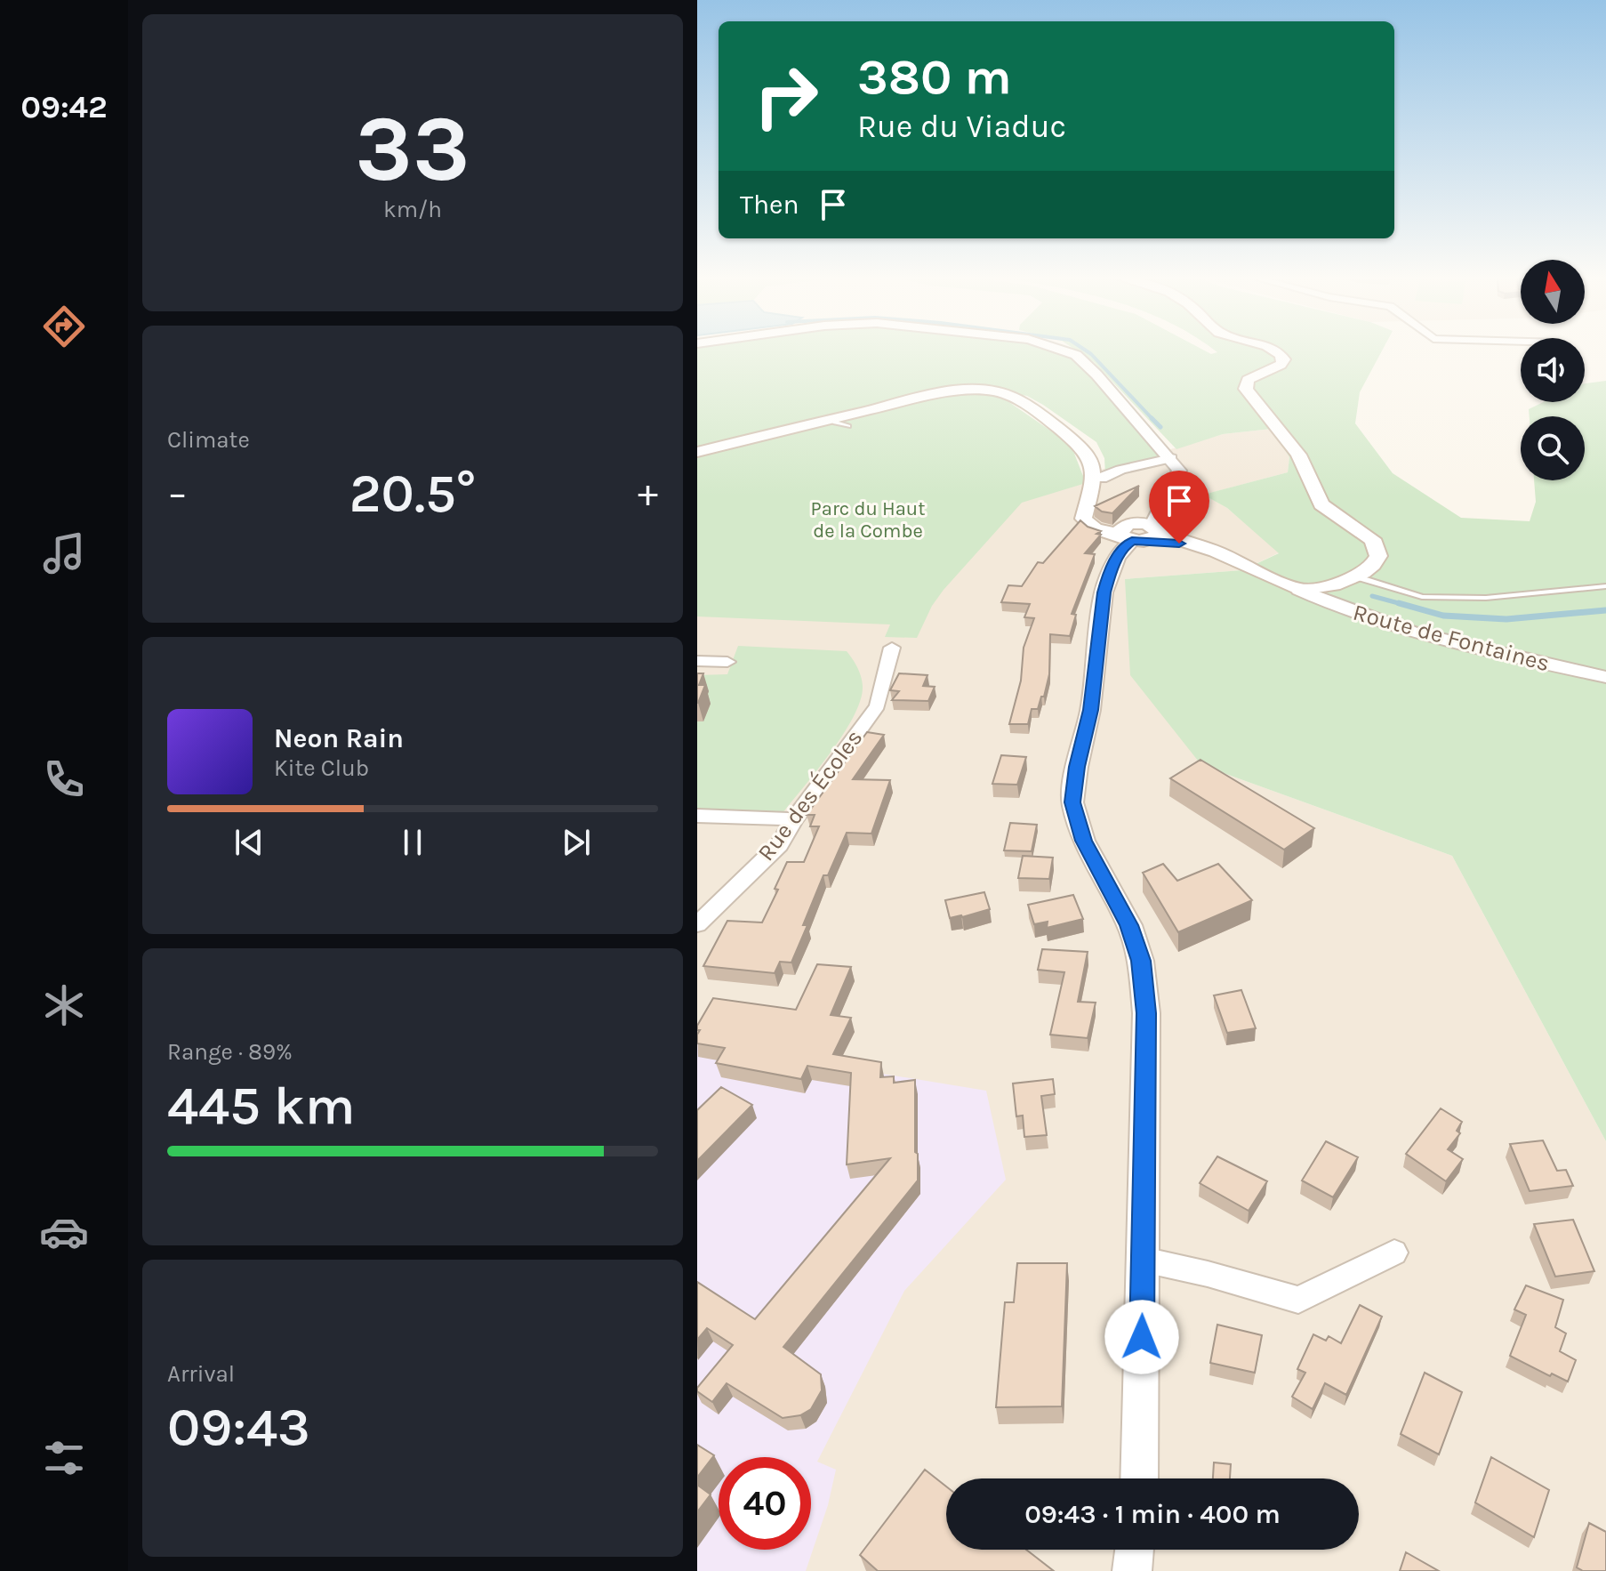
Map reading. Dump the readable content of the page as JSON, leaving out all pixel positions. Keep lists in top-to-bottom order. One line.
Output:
{"streets":{"street":["Route de Fontaines","Rue des Écoles"]},"parks":["Parc du Haut de la Combe"],"north":"top","page":{"tabs":"09:42","tile":[["33","km/h"],"Climate",["Range · 89%","445 km"],["Arrival","09:43"]],"turn":["380 m","Rue du Viaduc"],"then":"Then","heat":["−","20.5°","+"],"song":["Neon Rain","Kite Club"],"limit":"40","trip":"09:43 · 1 min · 400 m"}}
